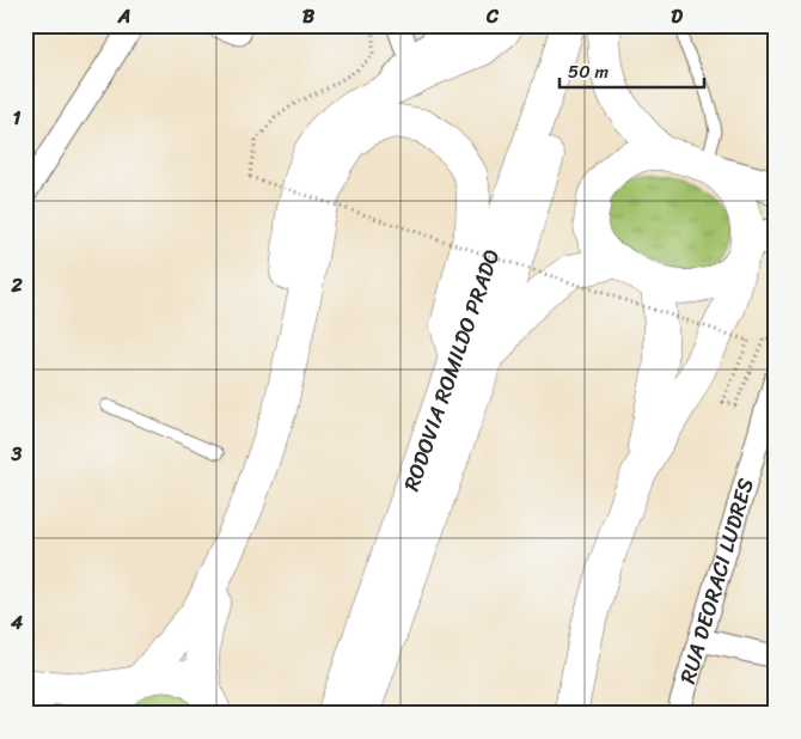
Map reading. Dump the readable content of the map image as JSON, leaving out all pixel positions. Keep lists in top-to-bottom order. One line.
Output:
{"streets":{"main road":["RODOVIA ROMILDO PRADO"],"street":["RUA DEORACI LUDRES"]},"scale_bar":"50 m","grid":{"columns":["A","B","C","D"],"rows":["1","2","3","4"]}}
